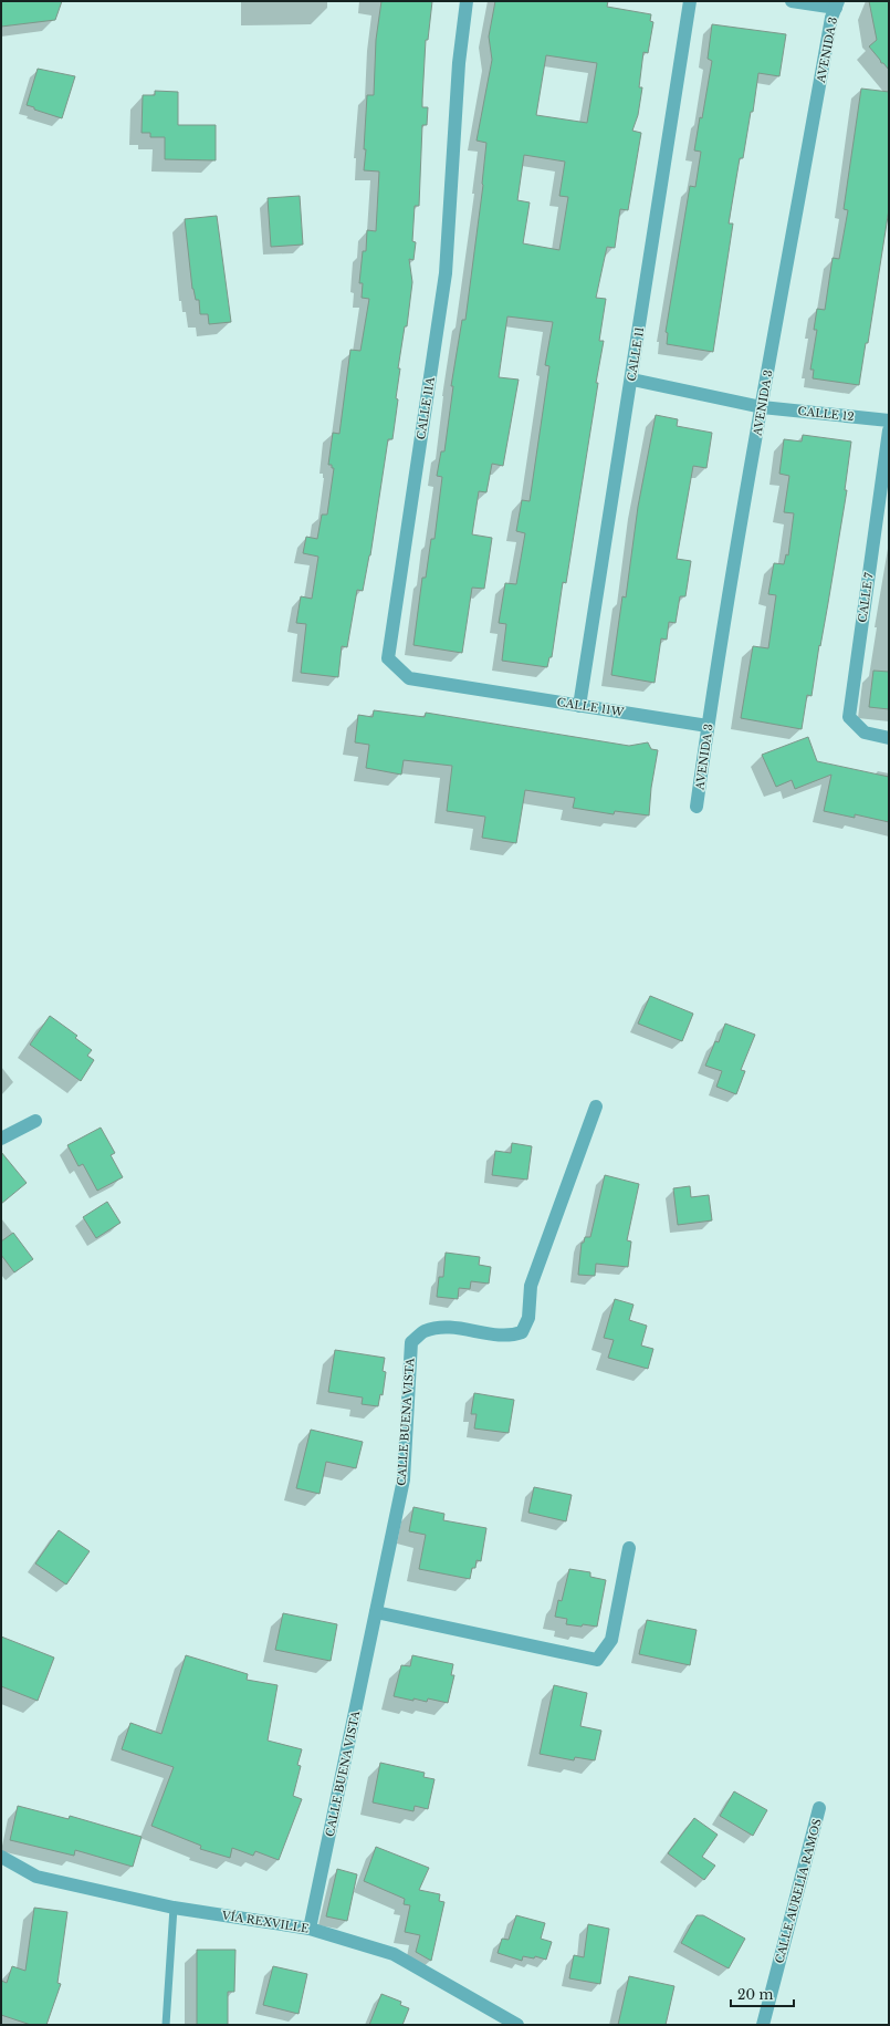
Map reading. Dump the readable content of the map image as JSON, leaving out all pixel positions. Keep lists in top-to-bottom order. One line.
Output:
{"streets":{"street":["AVENIDA 3","CALLE 11","CALLE 11A","CALLE 12","CALLE 7","CALLE 11W","CALLE BUENA VISTA","CALLE AURELIA RAMOS","VÍA REXVILLE"]},"crossings":[["AVENIDA 3","CALLE 12"],["AVENIDA 3","CALLE 11W"],["CALLE 11","CALLE 12"],["CALLE 11","CALLE 11W"],["CALLE 11A","CALLE 11W"],["CALLE BUENA VISTA","VÍA REXVILLE"]],"scale_bar":"20 m"}
